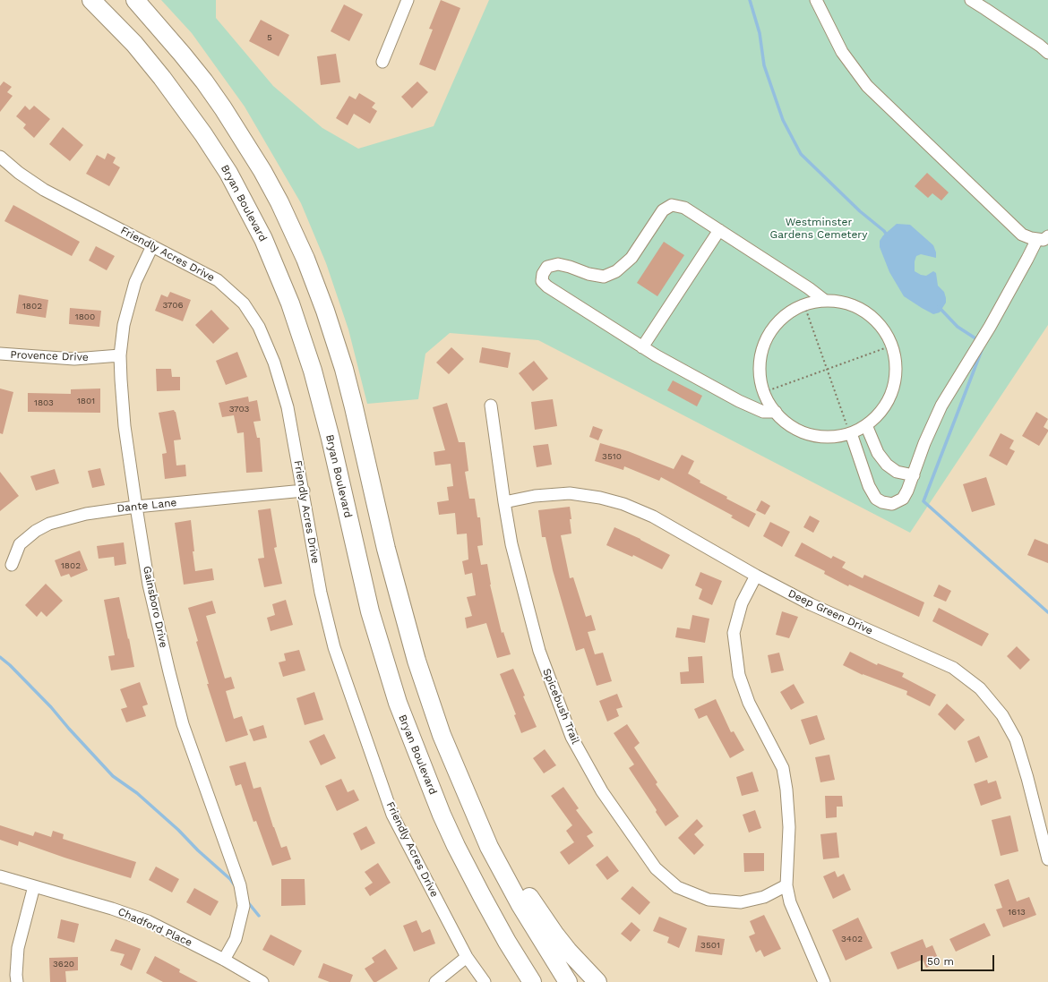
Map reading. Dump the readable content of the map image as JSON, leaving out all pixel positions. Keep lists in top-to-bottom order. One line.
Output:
{"streets":{"highway":["Bryan Boulevard"],"street":["Friendly Acres Drive","Provence Drive","Dante Lane","Gainsboro Drive","Deep Green Drive","Spicebush Trail","Chadford Place"]},"crossings":[["Friendly Acres Drive","Dante Lane"],["Friendly Acres Drive","Gainsboro Drive"],["Provence Drive","Gainsboro Drive"],["Dante Lane","Gainsboro Drive"],["Gainsboro Drive","Chadford Place"],["Deep Green Drive","Spicebush Trail"]],"parks":["Westminster Gardens Cemetery"],"house_numbers":["5","3706","1802","1800","1801","1803","3703","3510","1802","1613","3402","3501","3620"],"scale_bar":"50 m"}
